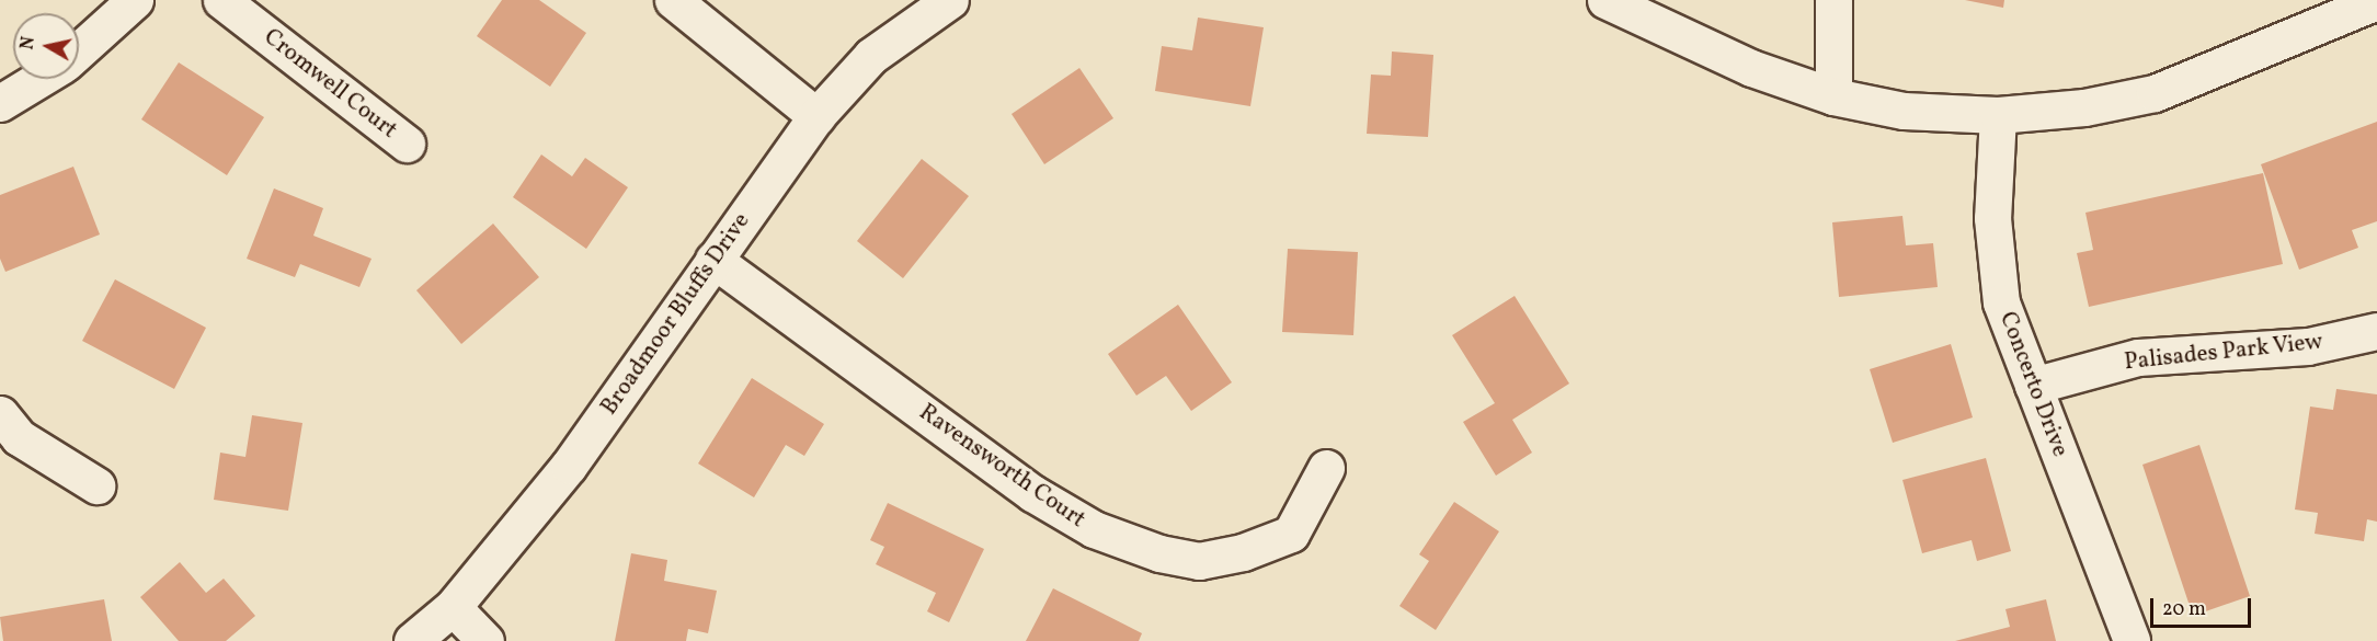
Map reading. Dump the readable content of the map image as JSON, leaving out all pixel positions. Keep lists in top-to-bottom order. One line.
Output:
{"streets":{"street":["Cromwell Court","Broadmoor Bluffs Drive","Palisades Park View","Concerto Drive","Ravensworth Court"]},"crossings":[["Broadmoor Bluffs Drive","Ravensworth Court"],["Palisades Park View","Concerto Drive"]],"scale_bar":"20 m","north":"left"}
